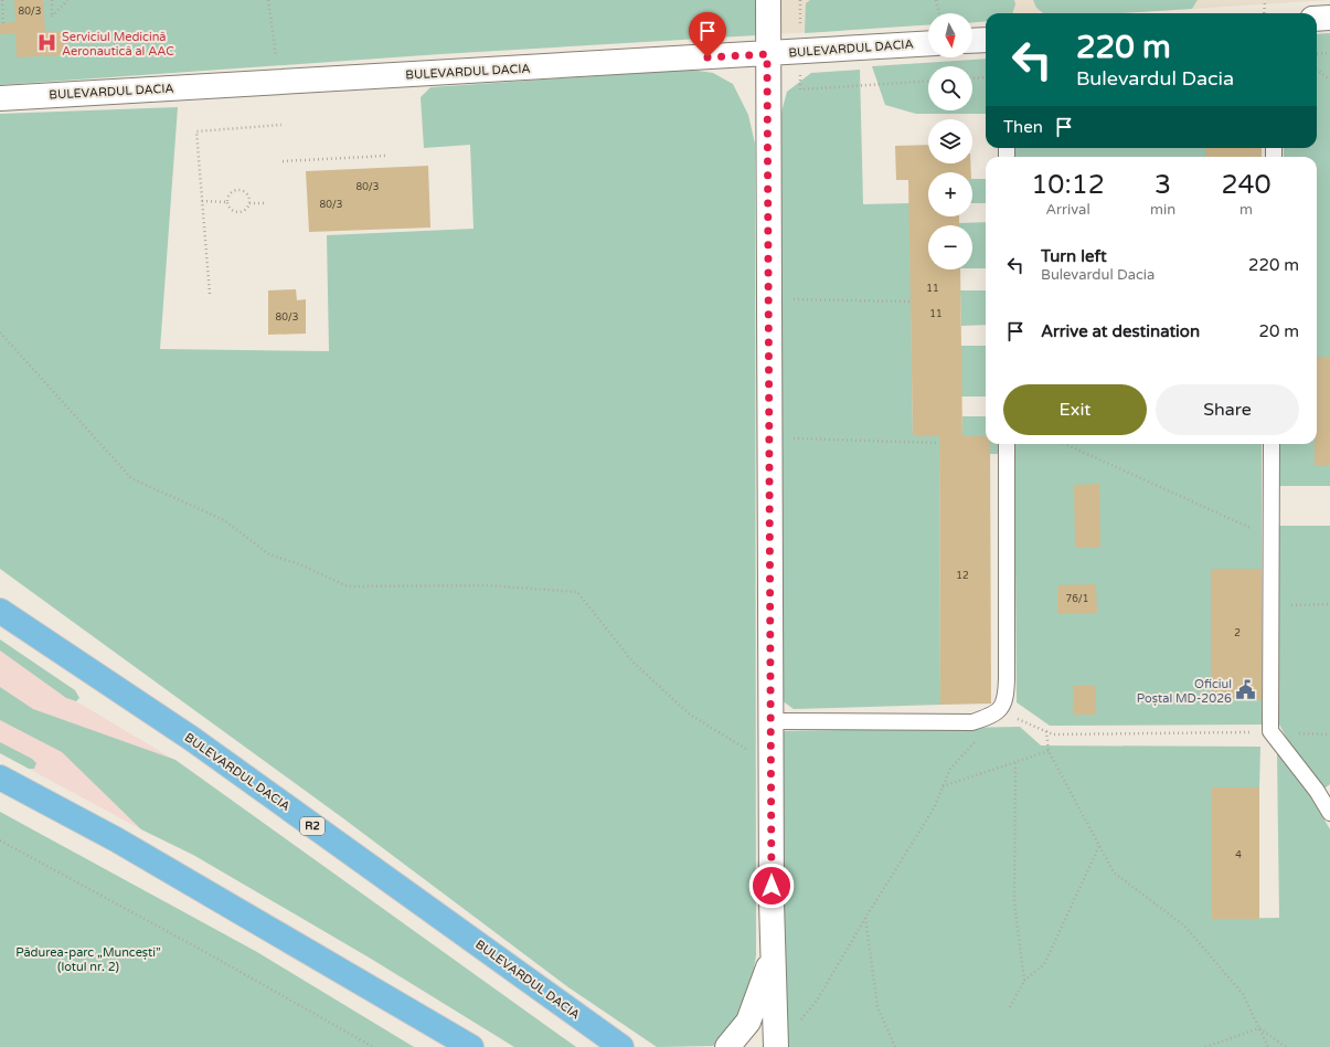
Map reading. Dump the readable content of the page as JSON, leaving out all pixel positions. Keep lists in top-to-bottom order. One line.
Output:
{"streets":{"main road":["BULEVARDUL DACIA","R2"]},"parks":["Pădurea-parc „Muncești” (lotul nr. 2)"],"places":{"hospital":["Serviciul Medicină Aeronautică al AAC"],"public building":["Oficiul Poștal MD-2026"]},"house_numbers":["80/3","80/3","80/3","11","11","80/3","12","76/1","2","4"],"north":"bottom","page":{"map_buttons":["+","−"],"turn":["220 m","Bulevardul Dacia"],"then":"Then","eta":["10:12","Arrival","3","min","240","m"],"list":[{"name":"Turn left","note":"Bulevardul Dacia","value":"220 m"},{"name":"Arrive at destination","value":"20 m"}],"buttons":["Exit","Share"]}}
